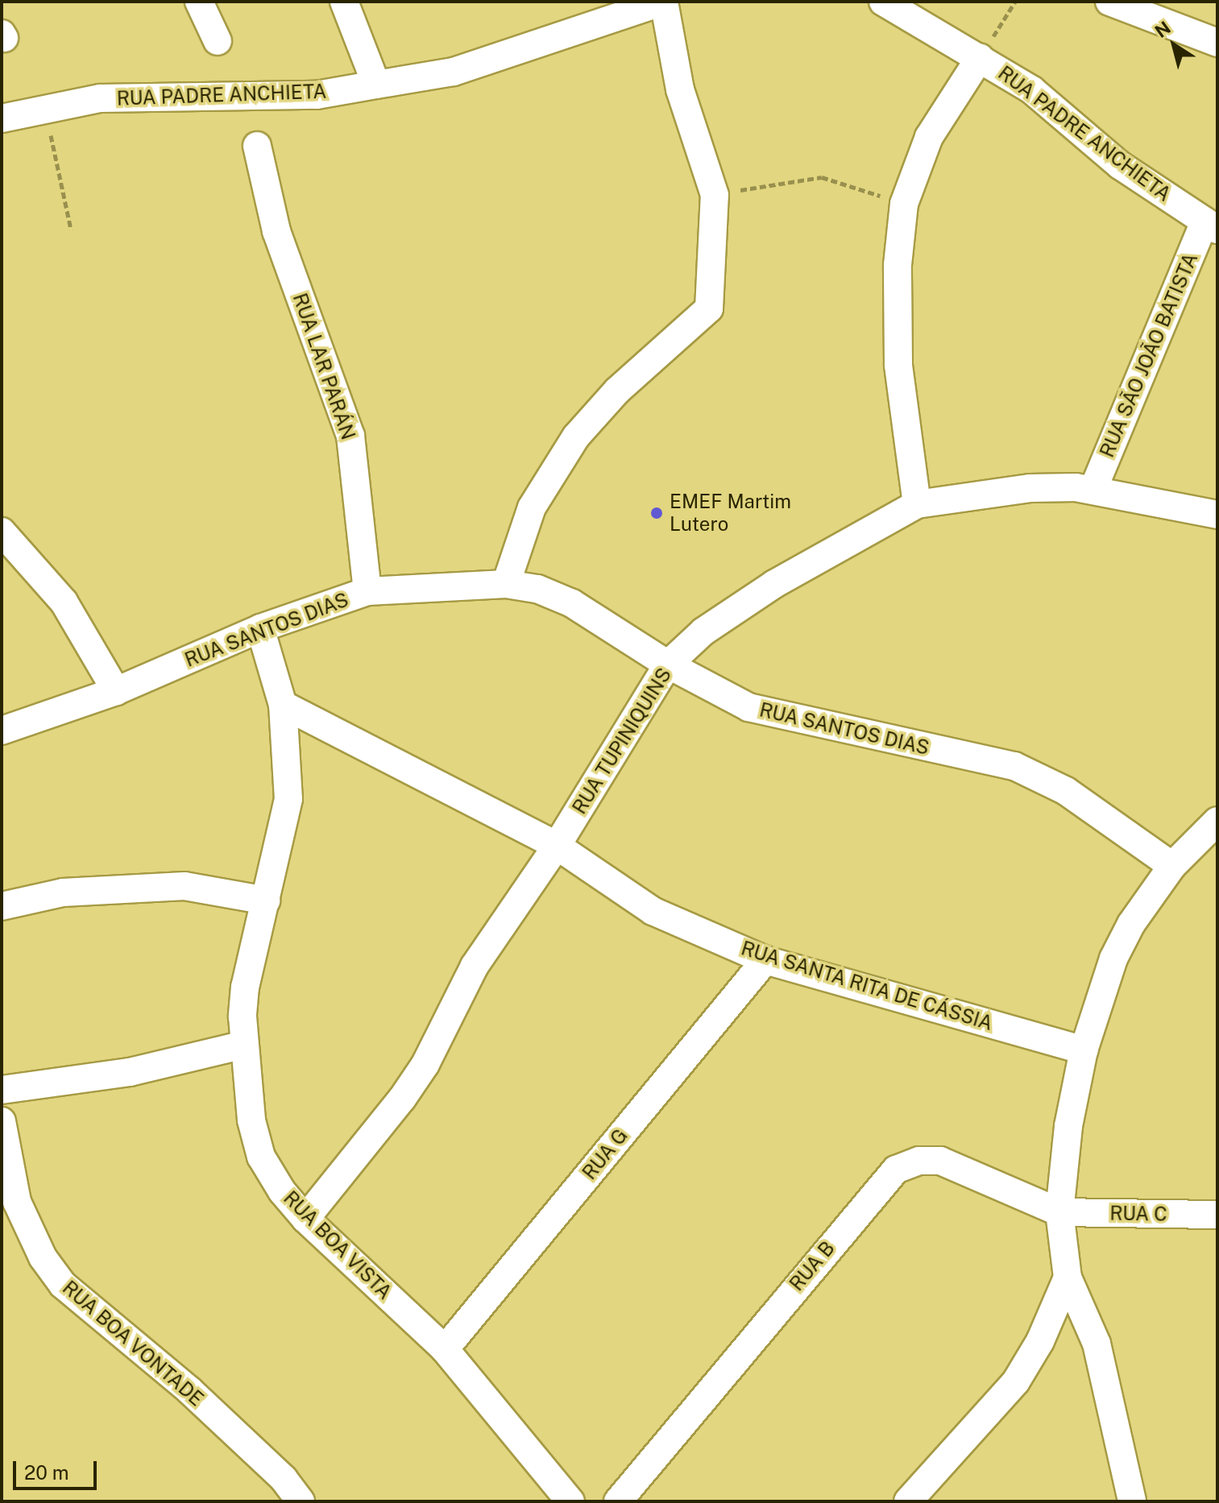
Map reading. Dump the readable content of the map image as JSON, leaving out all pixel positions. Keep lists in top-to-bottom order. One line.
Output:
{"streets":{"street":["RUA PADRE ANCHIETA","RUA SÃO JOÃO BATISTA","RUA LAR PARÁN","RUA SANTOS DIAS","RUA TUPINIQUINS","RUA SANTA RITA DE CÁSSIA","RUA G","RUA C","RUA BOA VISTA","RUA B","RUA BOA VONTADE"]},"crossings":[["RUA PADRE ANCHIETA","RUA SÃO JOÃO BATISTA"],["RUA SÃO JOÃO BATISTA","RUA TUPINIQUINS"],["RUA LAR PARÁN","RUA SANTOS DIAS"],["RUA SANTOS DIAS","RUA TUPINIQUINS"],["RUA SANTOS DIAS","RUA BOA VISTA"],["RUA TUPINIQUINS","RUA SANTA RITA DE CÁSSIA"],["RUA TUPINIQUINS","RUA BOA VISTA"],["RUA SANTA RITA DE CÁSSIA","RUA G"],["RUA SANTA RITA DE CÁSSIA","RUA BOA VISTA"],["RUA G","RUA BOA VISTA"],["RUA C","RUA B"]],"places":["EMEF Martim Lutero"],"scale_bar":"20 m","north":"top left"}
